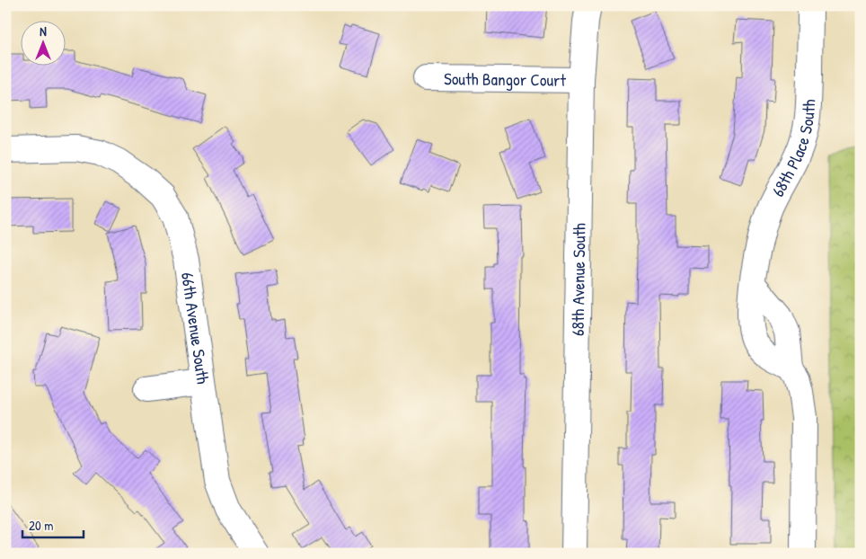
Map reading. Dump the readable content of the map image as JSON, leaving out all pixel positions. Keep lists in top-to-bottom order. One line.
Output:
{"streets":{"street":["South Bangor Court","68th Place South","68th Avenue South","66th Avenue South"]},"crossings":[["South Bangor Court","68th Avenue South"]],"scale_bar":"20 m","north":"top"}
